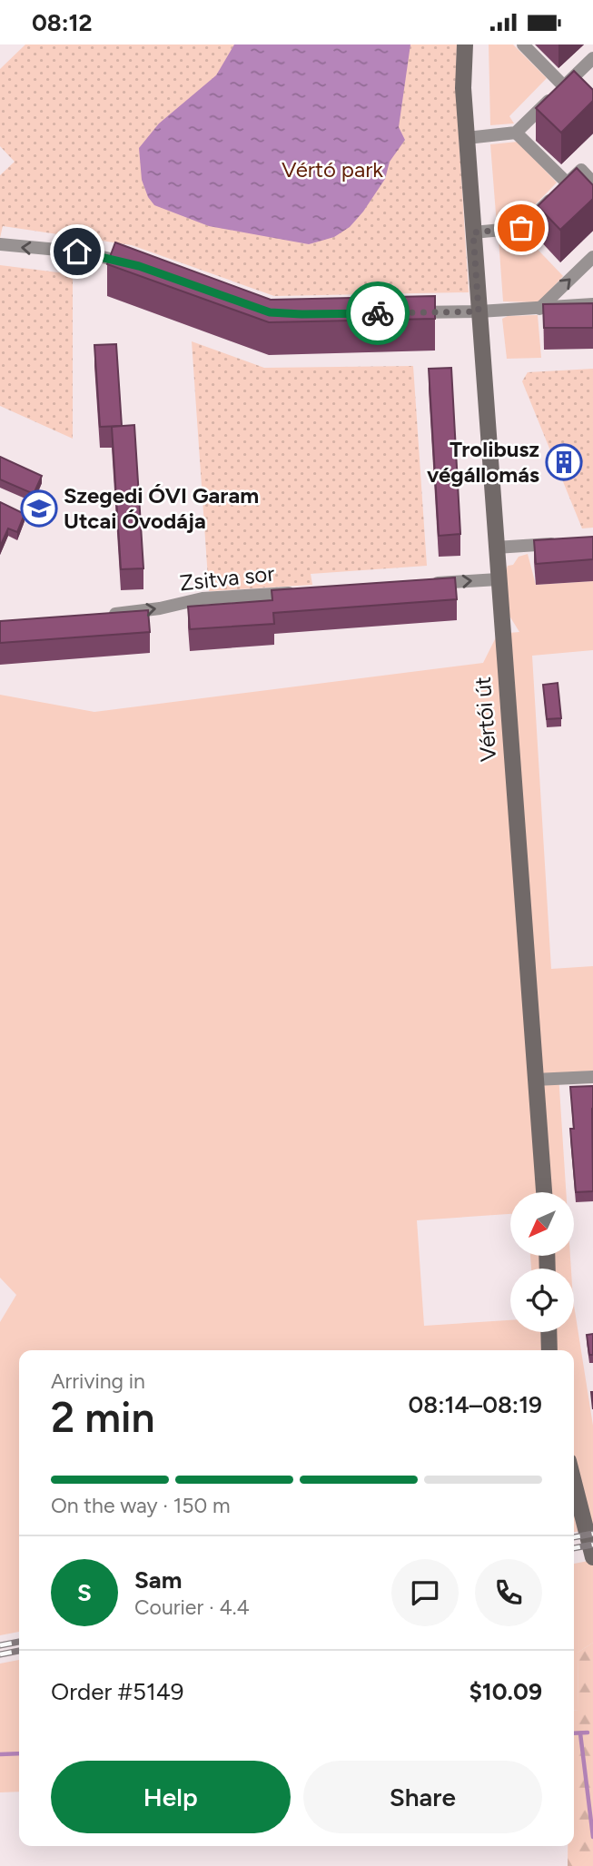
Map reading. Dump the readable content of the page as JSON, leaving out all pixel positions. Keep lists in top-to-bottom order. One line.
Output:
{"streets":{"street":["Zsitva sor","Vértói út"]},"one_way":["Zsitva sor"],"parks":["Vértó park"],"places":{"building":["Trolibusz végállomás"],"school or university":["Szegedi ÓVI Garam Utcai Óvodája"]},"north":"bottom left","page":{"status":"08:12","heading":["2 min","Arriving in","08:14–08:19"],"panel":["Sam","Courier · 4.4","Order #5149","$10.09"],"bar":"On the way · 150 m","round":"S","buttons":["Help","Share"]}}
